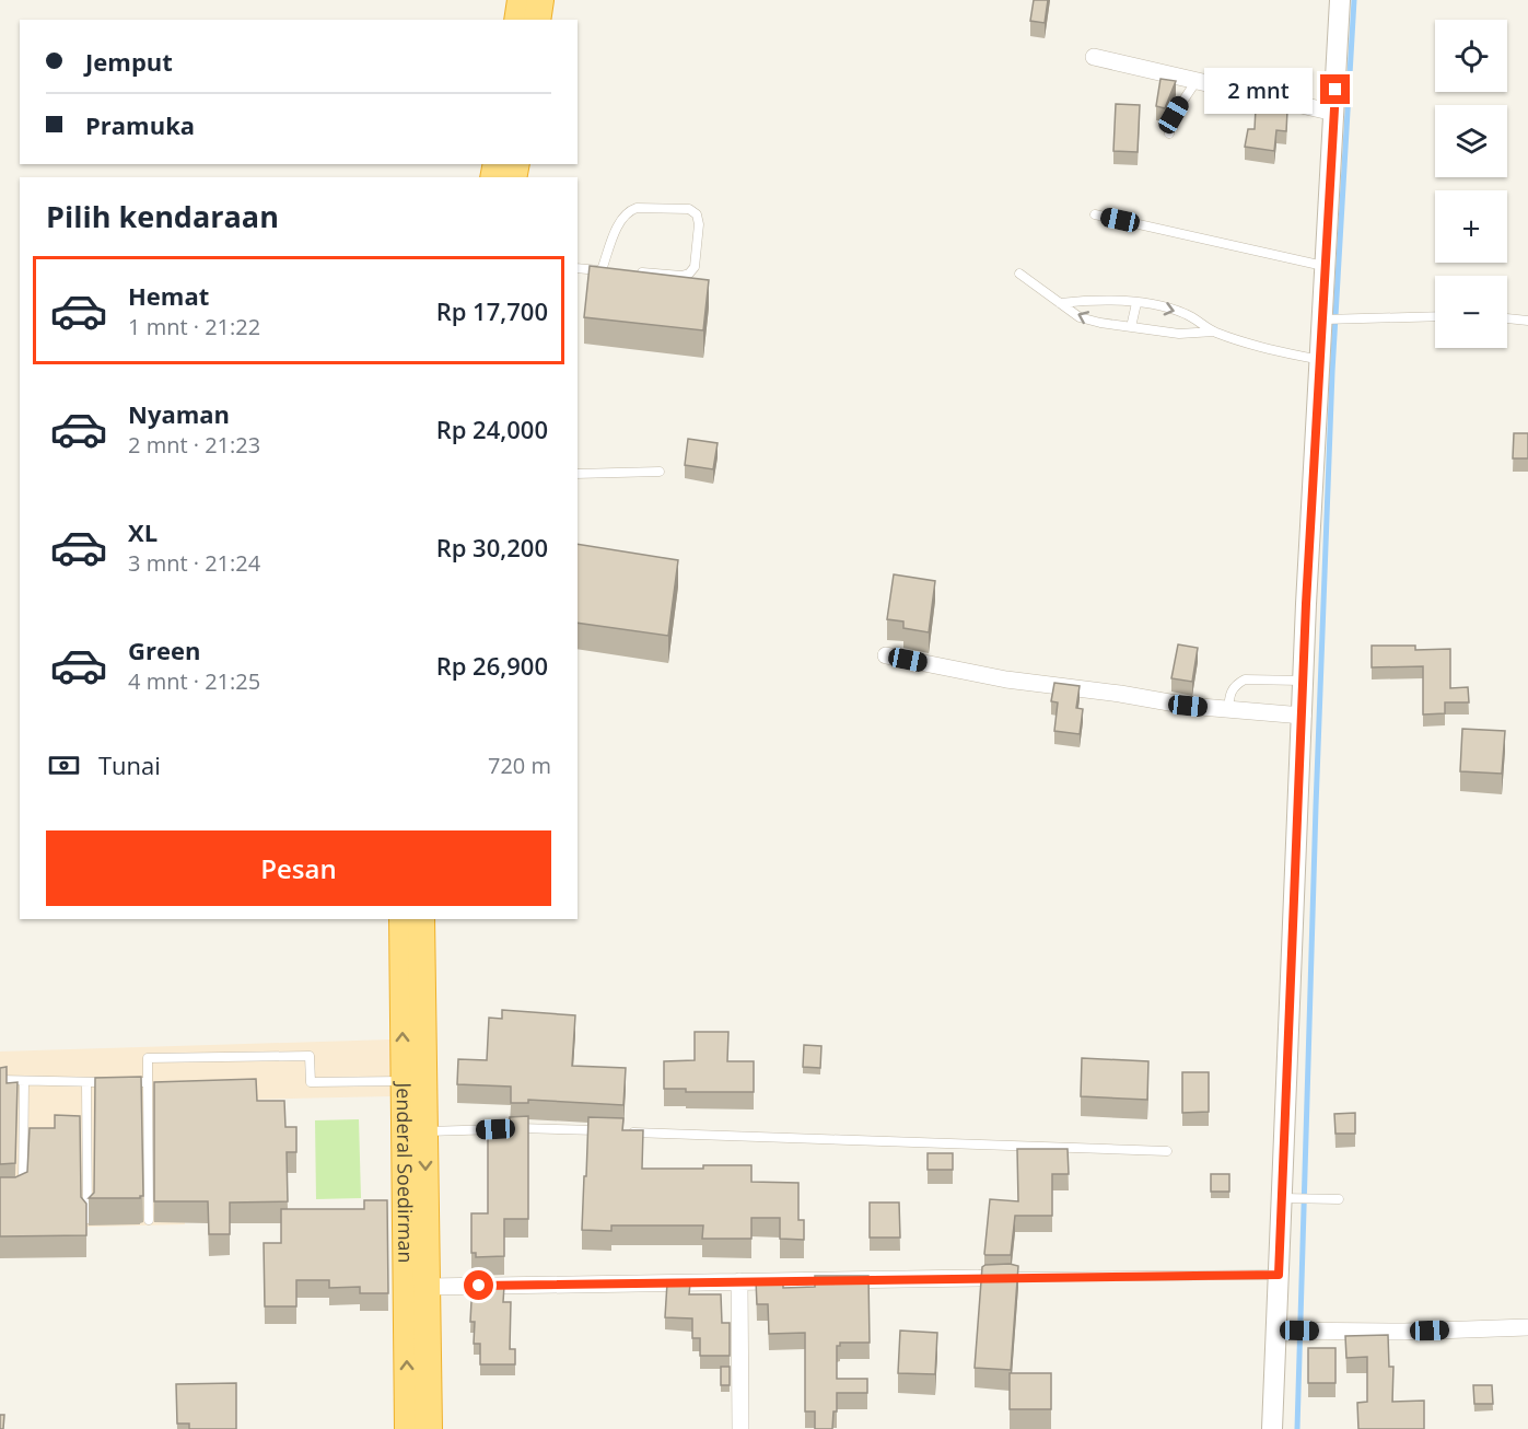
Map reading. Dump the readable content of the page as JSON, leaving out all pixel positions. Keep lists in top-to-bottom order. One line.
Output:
{"streets":{"highway":["Jenderal Soedirman"]},"page":{"map_buttons":["+","−"],"banner":["Jemput","Pramuka"],"bubble":"2 mnt","heading":"Pilih kendaraan","list":[{"name":"Hemat","note":"1 mnt · 21:22","value":"Rp 17,700"},{"name":"Nyaman","note":"2 mnt · 21:23","value":"Rp 24,000"},{"name":"XL","note":"3 mnt · 21:24","value":"Rp 30,200"},{"name":"Green","note":"4 mnt · 21:25","value":"Rp 26,900"}],"pay":["Tunai","720 m"],"buttons":"Pesan"}}
